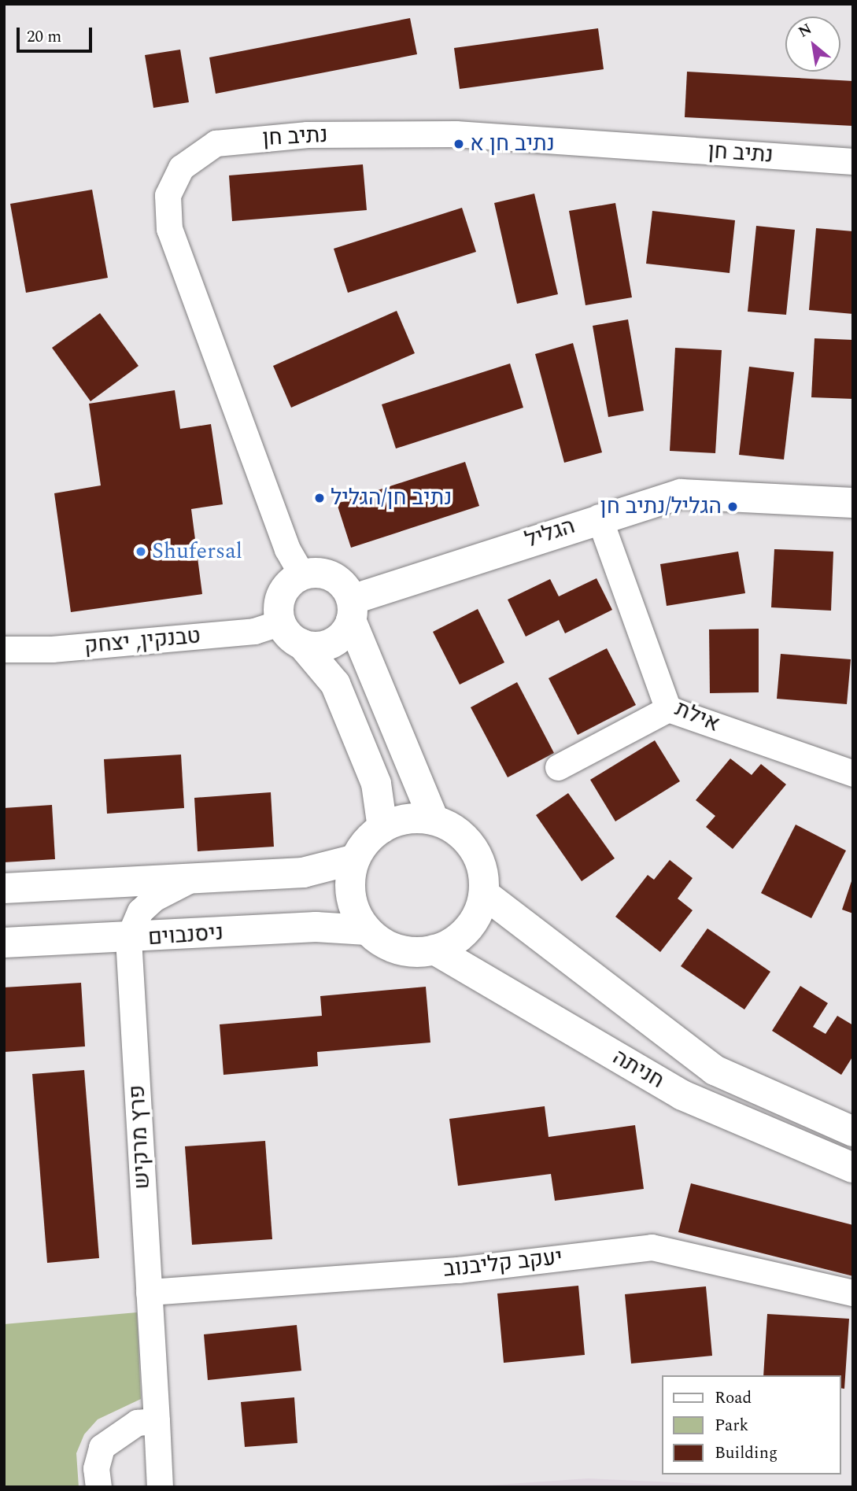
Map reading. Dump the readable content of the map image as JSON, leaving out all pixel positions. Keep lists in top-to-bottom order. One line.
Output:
{"streets":{"street":["נתיב חן","הגליל","טבנקין, יצחק","אילת","ניסנבוים","חניתה","פרץ מרקיש","יעקב קליבנוב"]},"crossings":[["נתיב חן","הגליל"],["נתיב חן","טבנקין, יצחק"],["הגליל","טבנקין, יצחק"],["הגליל","אילת"],["ניסנבוים","חניתה"],["ניסנבוים","פרץ מרקיש"],["פרץ מרקיש","יעקב קליבנוב"]],"places":["נתיב חן א","נתיב חן/הגליל","הגליל/נתיב חן","Shufersal"],"legend":["Road","Park","Building"],"scale_bar":"20 m","north":"top left"}
